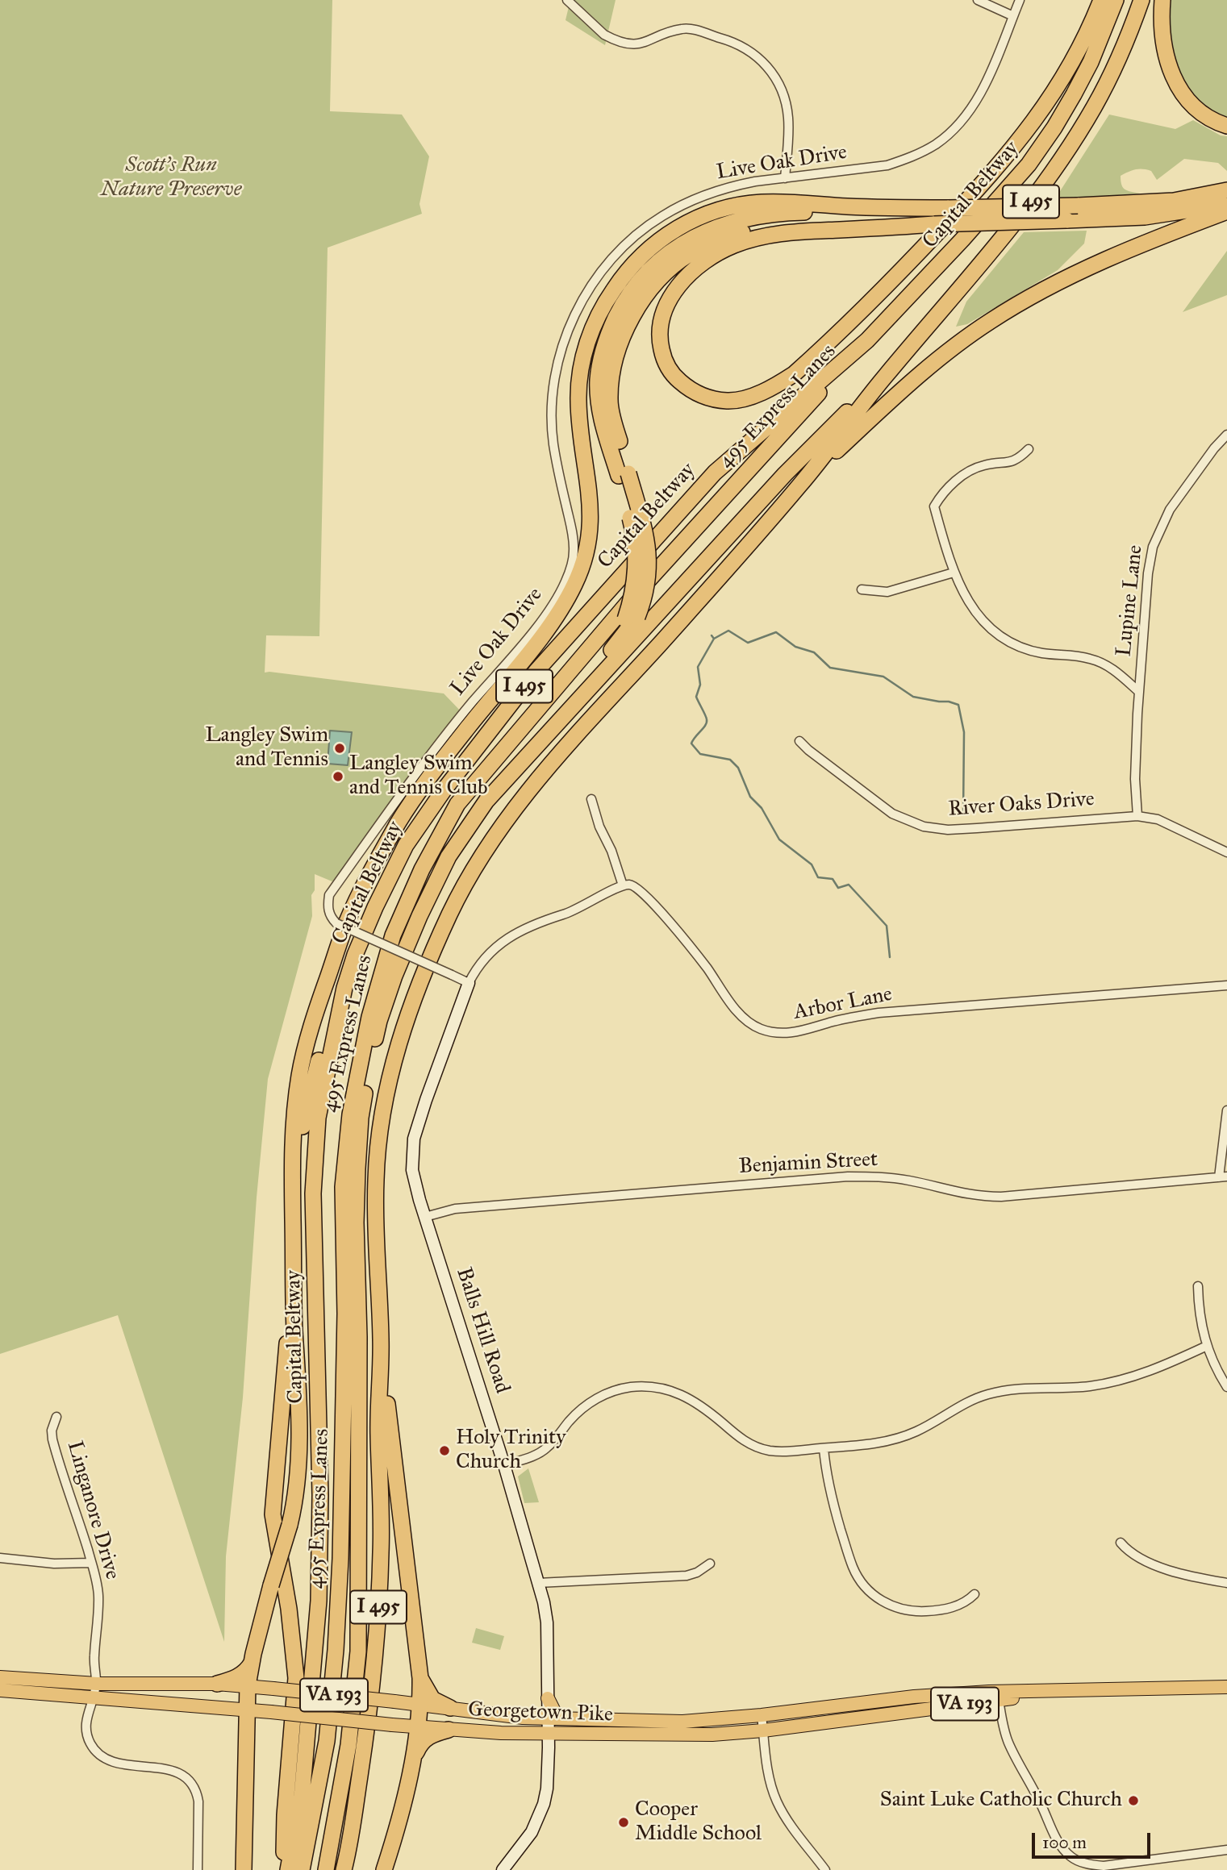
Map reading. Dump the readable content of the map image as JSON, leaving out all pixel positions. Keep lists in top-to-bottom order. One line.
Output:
{"streets":{"highway":["Capital Beltway","I 495","495 Express Lanes"],"main road":["VA 193","Georgetown Pike"],"street":["Live Oak Drive","Lupine Lane","River Oaks Drive","Arbor Lane","Benjamin Street","Balls Hill Road","Linganore Drive"]},"crossings":[["Live Oak Drive","Balls Hill Road"],["Capital Beltway","495 Express Lanes"],["I 495","495 Express Lanes"],["Lupine Lane","River Oaks Drive"],["Arbor Lane","Balls Hill Road"],["Benjamin Street","Balls Hill Road"],["Balls Hill Road","Georgetown Pike"],["Linganore Drive","Georgetown Pike"]],"parks":["Scott's Run Nature Preserve"],"places":["Langley Swim and Tennis","Langley Swim and Tennis Club","Holy Trinity Church","Saint Luke Catholic Church","Cooper Middle School"],"scale_bar":"100 m"}
